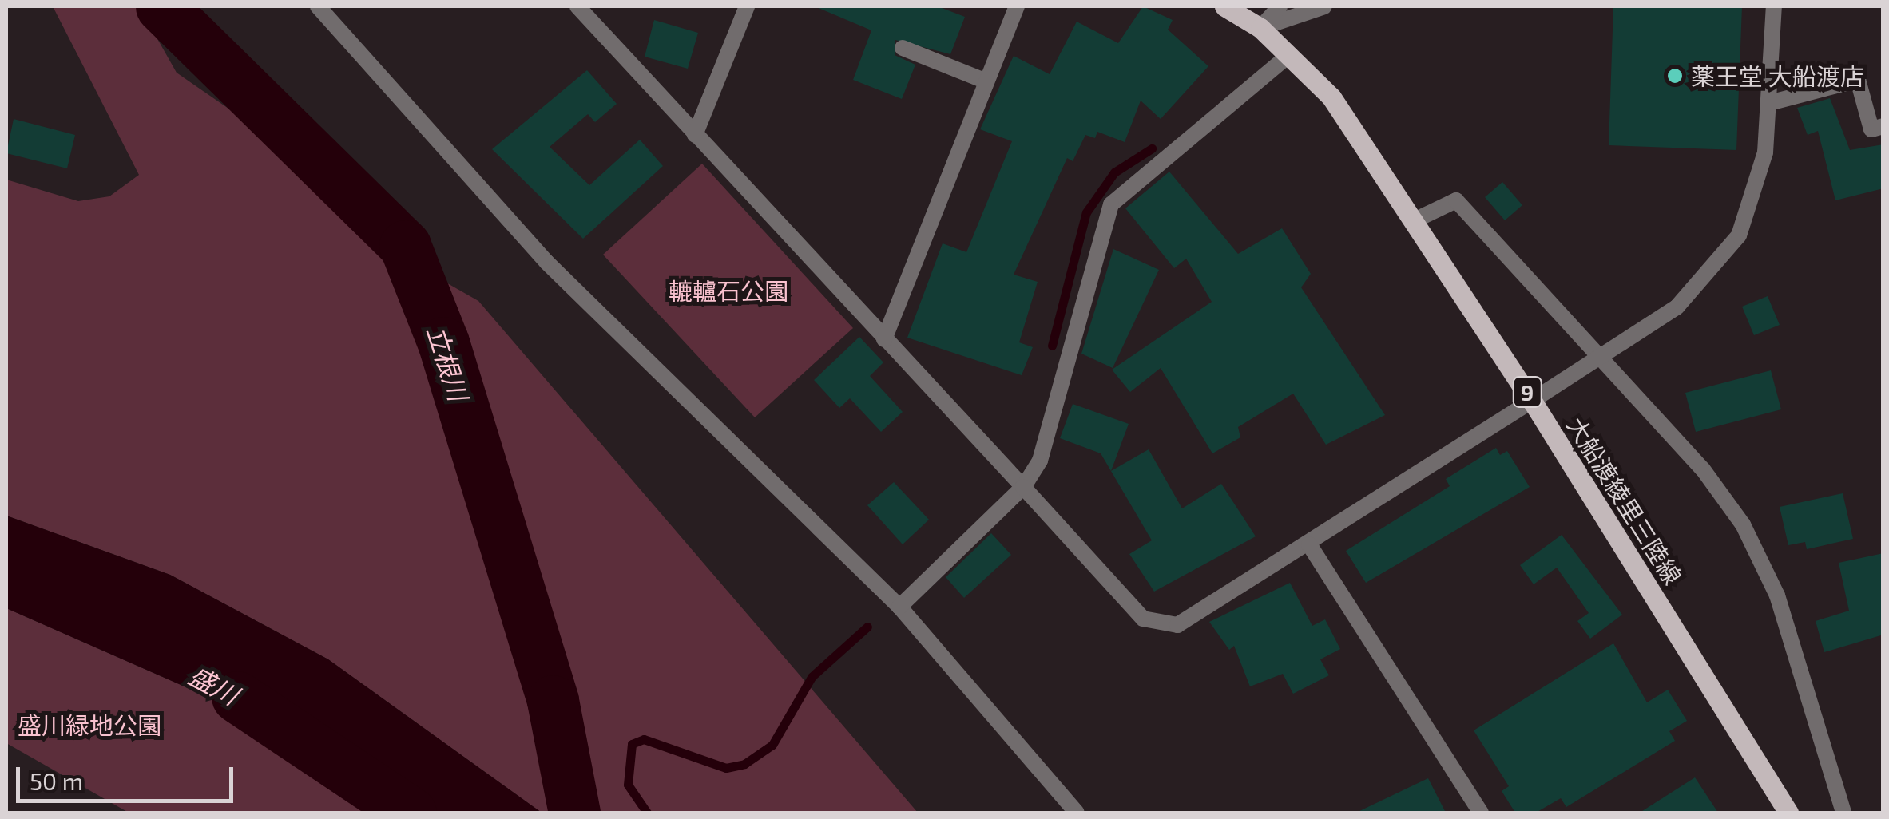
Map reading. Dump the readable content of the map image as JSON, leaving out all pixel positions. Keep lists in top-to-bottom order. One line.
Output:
{"streets":{"main road":["9","大船渡綾里三陸線"]},"water":["立根川","盛川"],"parks":["轆轤石公園","盛川緑地公園"],"places":["薬王堂 大船渡店"],"scale_bar":"50 m"}
